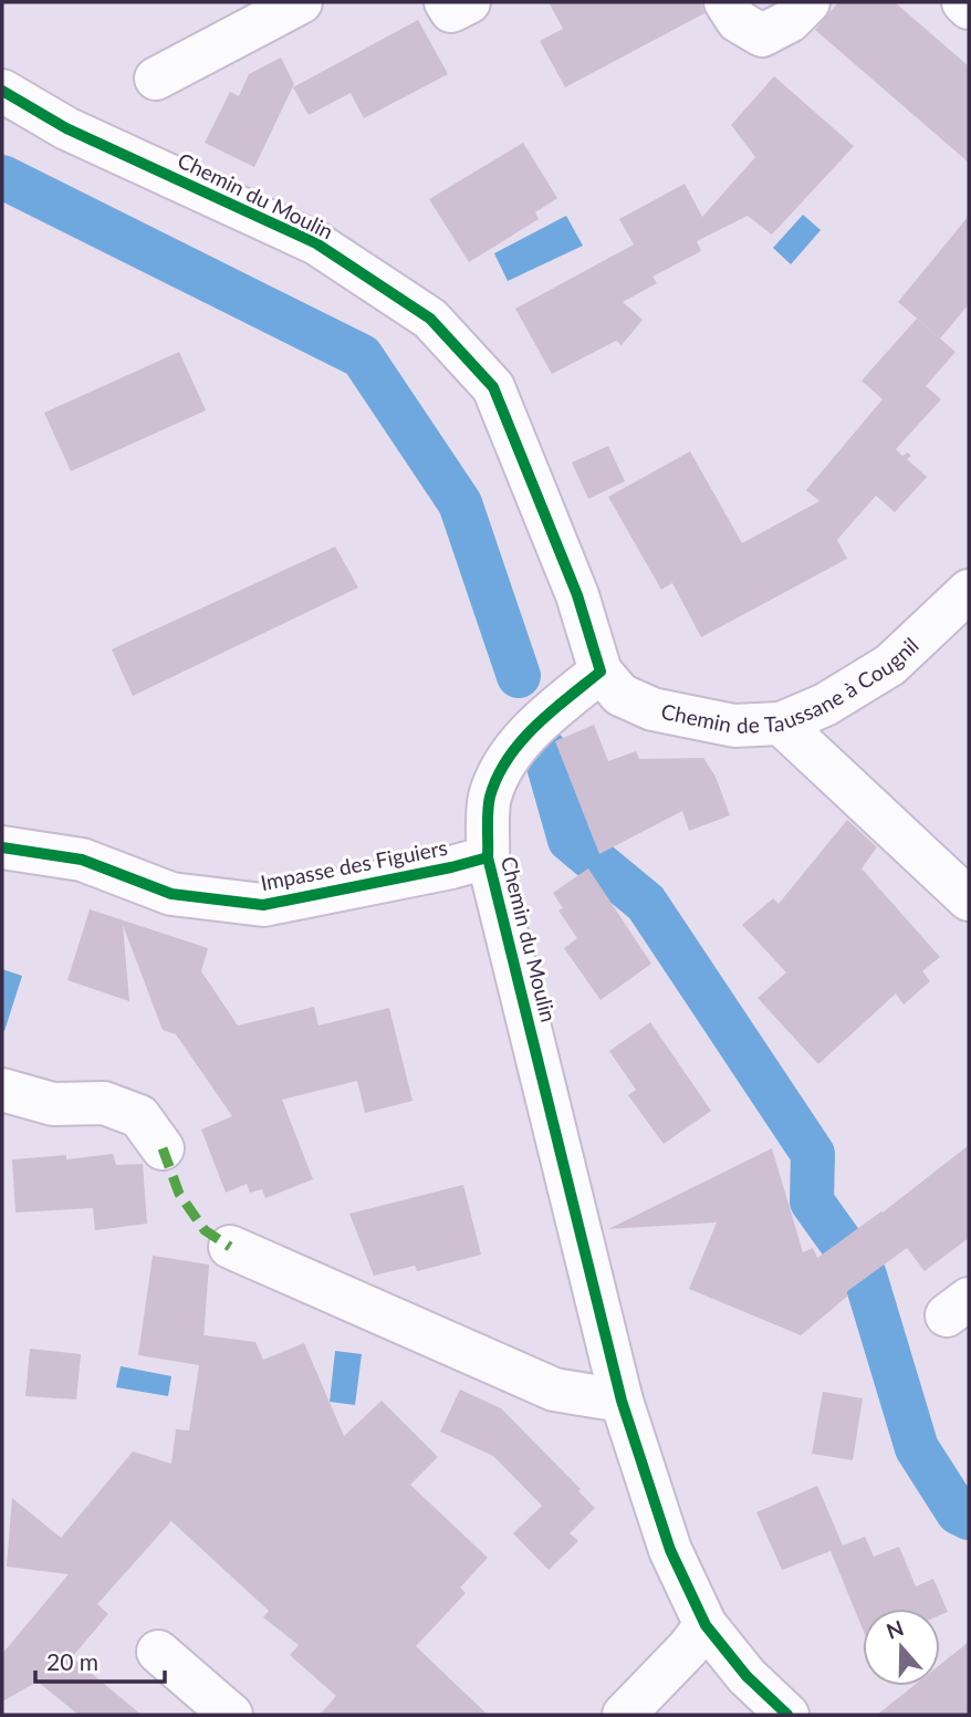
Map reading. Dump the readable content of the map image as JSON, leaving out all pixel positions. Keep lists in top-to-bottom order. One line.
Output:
{"streets":{"street":["Chemin du Moulin","Chemin de Taussane à Cougnil","Impasse des Figuiers"]},"crossings":[["Chemin du Moulin","Chemin de Taussane à Cougnil"],["Chemin du Moulin","Impasse des Figuiers"]],"scale_bar":"20 m","north":"top"}
